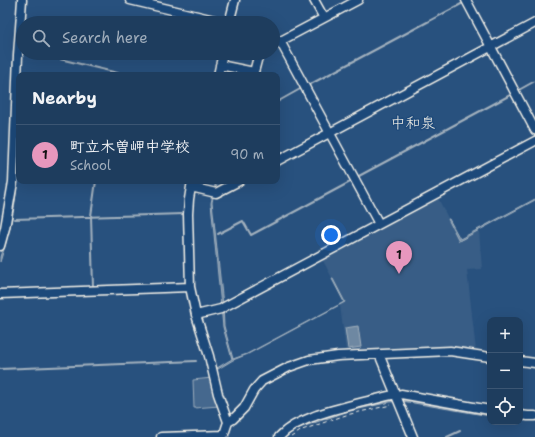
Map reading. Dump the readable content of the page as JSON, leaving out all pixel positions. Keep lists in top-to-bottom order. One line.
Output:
{"districts":["中和泉"],"page":{"search":"Search here","heading":"Nearby","list":[{"mark":"1","name":"町立木曽岬中学校","note":"School","value":"90 m"}],"pins":"1","map_buttons":["+","−"]}}
